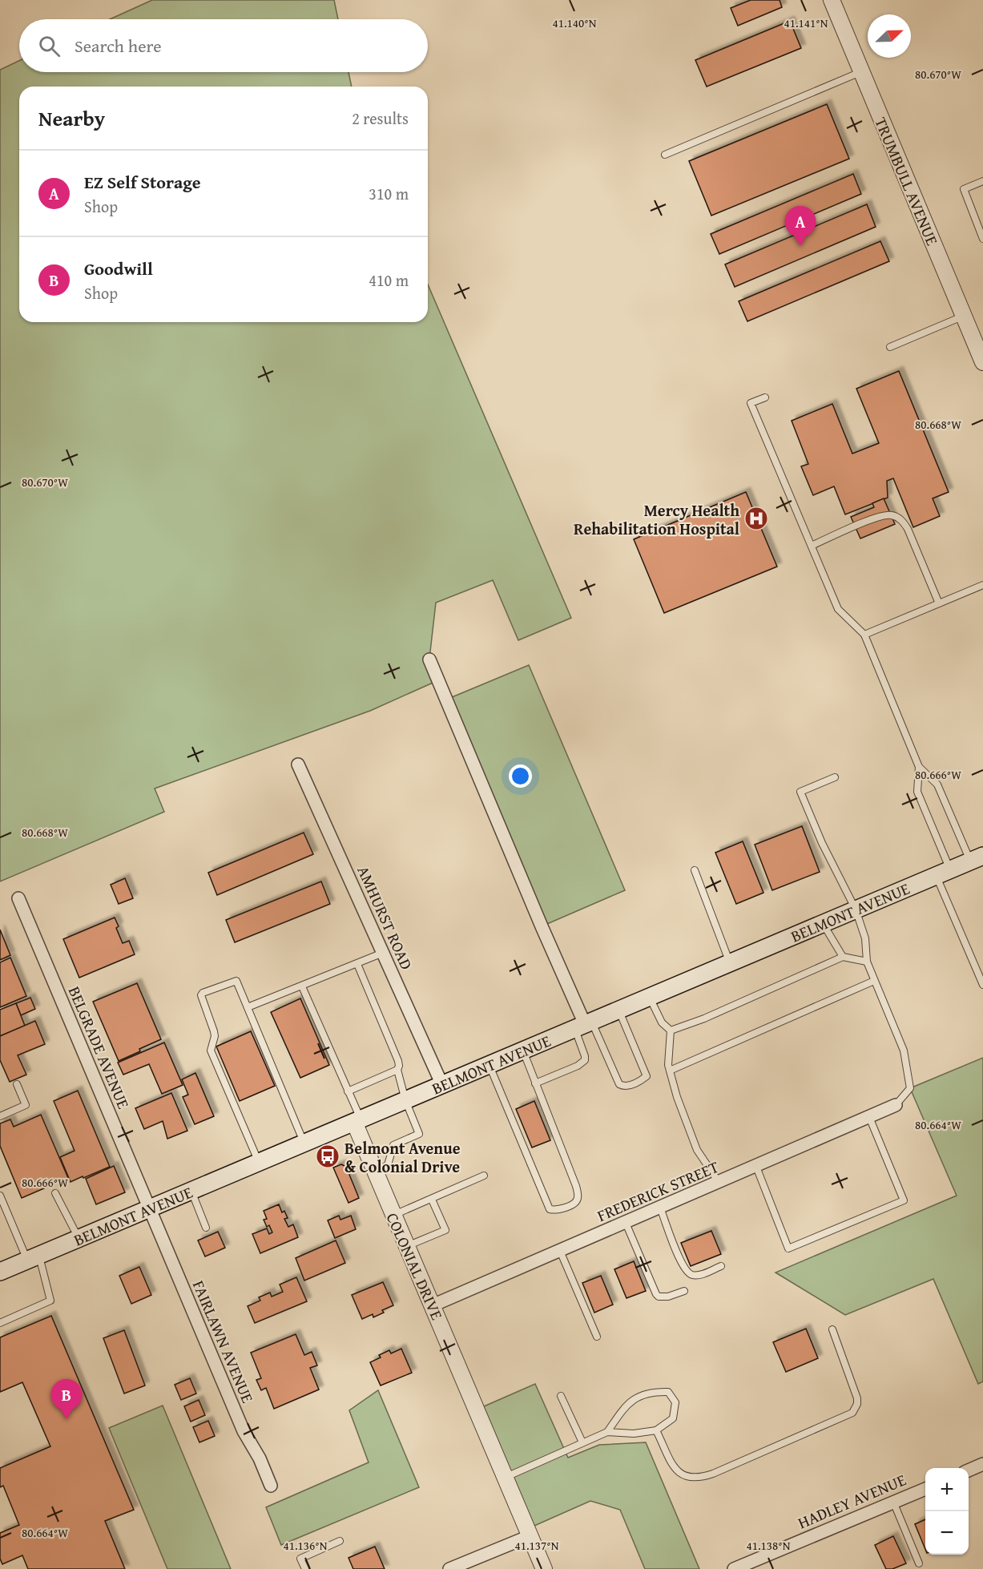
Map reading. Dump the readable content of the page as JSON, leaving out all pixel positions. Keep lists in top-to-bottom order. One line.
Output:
{"streets":{"main road":["BELMONT AVENUE"],"street":["TRUMBULL AVENUE","AMHURST ROAD","BELGRADE AVENUE","FREDERICK STREET","COLONIAL DRIVE","FAIRLAWN AVENUE","HADLEY AVENUE"]},"crossings":[["BELMONT AVENUE","AMHURST ROAD"],["BELMONT AVENUE","BELGRADE AVENUE"],["BELMONT AVENUE","COLONIAL DRIVE"],["BELMONT AVENUE","FAIRLAWN AVENUE"],["BELGRADE AVENUE","FAIRLAWN AVENUE"],["FREDERICK STREET","COLONIAL DRIVE"]],"places":{"hospital":["Mercy Health Rehabilitation Hospital"],"bus stop":["Belmont Avenue & Colonial Drive"]},"north":"top right","page":{"search":"Search here","heading":["Nearby","2 results"],"list":[{"mark":"A","name":"EZ Self Storage","note":"Shop","value":"310 m"},{"mark":"B","name":"Goodwill","note":"Shop","value":"410 m"}],"pins":["A","B"],"map_buttons":["+","−"]},"coordinates":["41.140°N","41.141°N","80.670°W","80.668°W","80.666°W","80.664°W","41.136°N","41.137°N","41.138°N"]}
